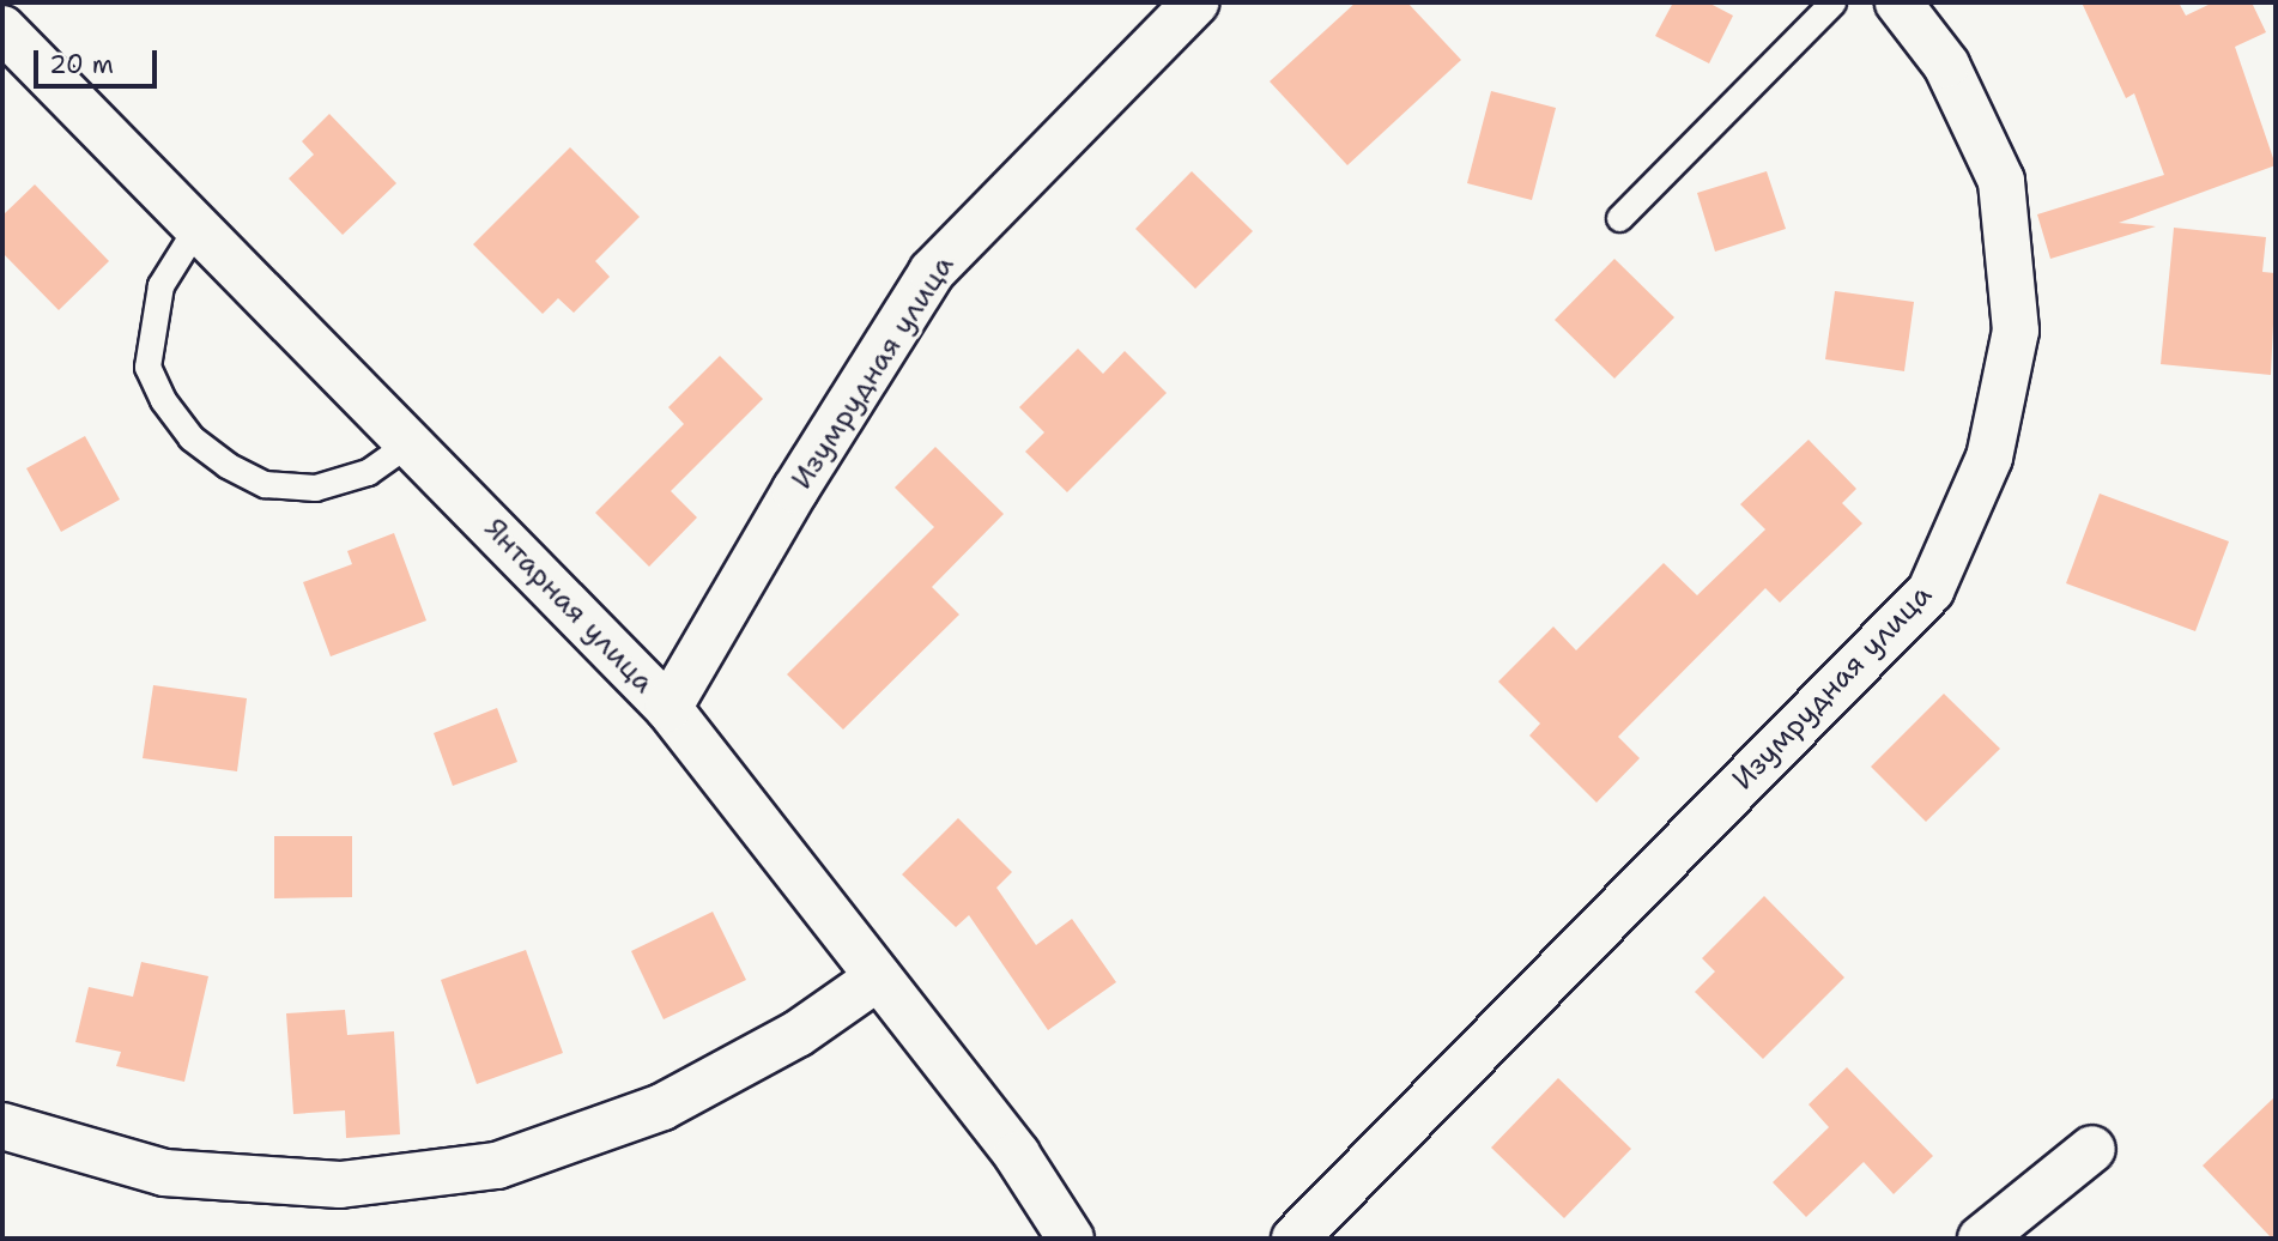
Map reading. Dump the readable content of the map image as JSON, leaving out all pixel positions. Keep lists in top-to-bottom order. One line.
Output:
{"streets":{"street":["Изумрудная улица","Янтарная улица"]},"crossings":[["Изумрудная улица","Янтарная улица"]],"scale_bar":"20 m"}
